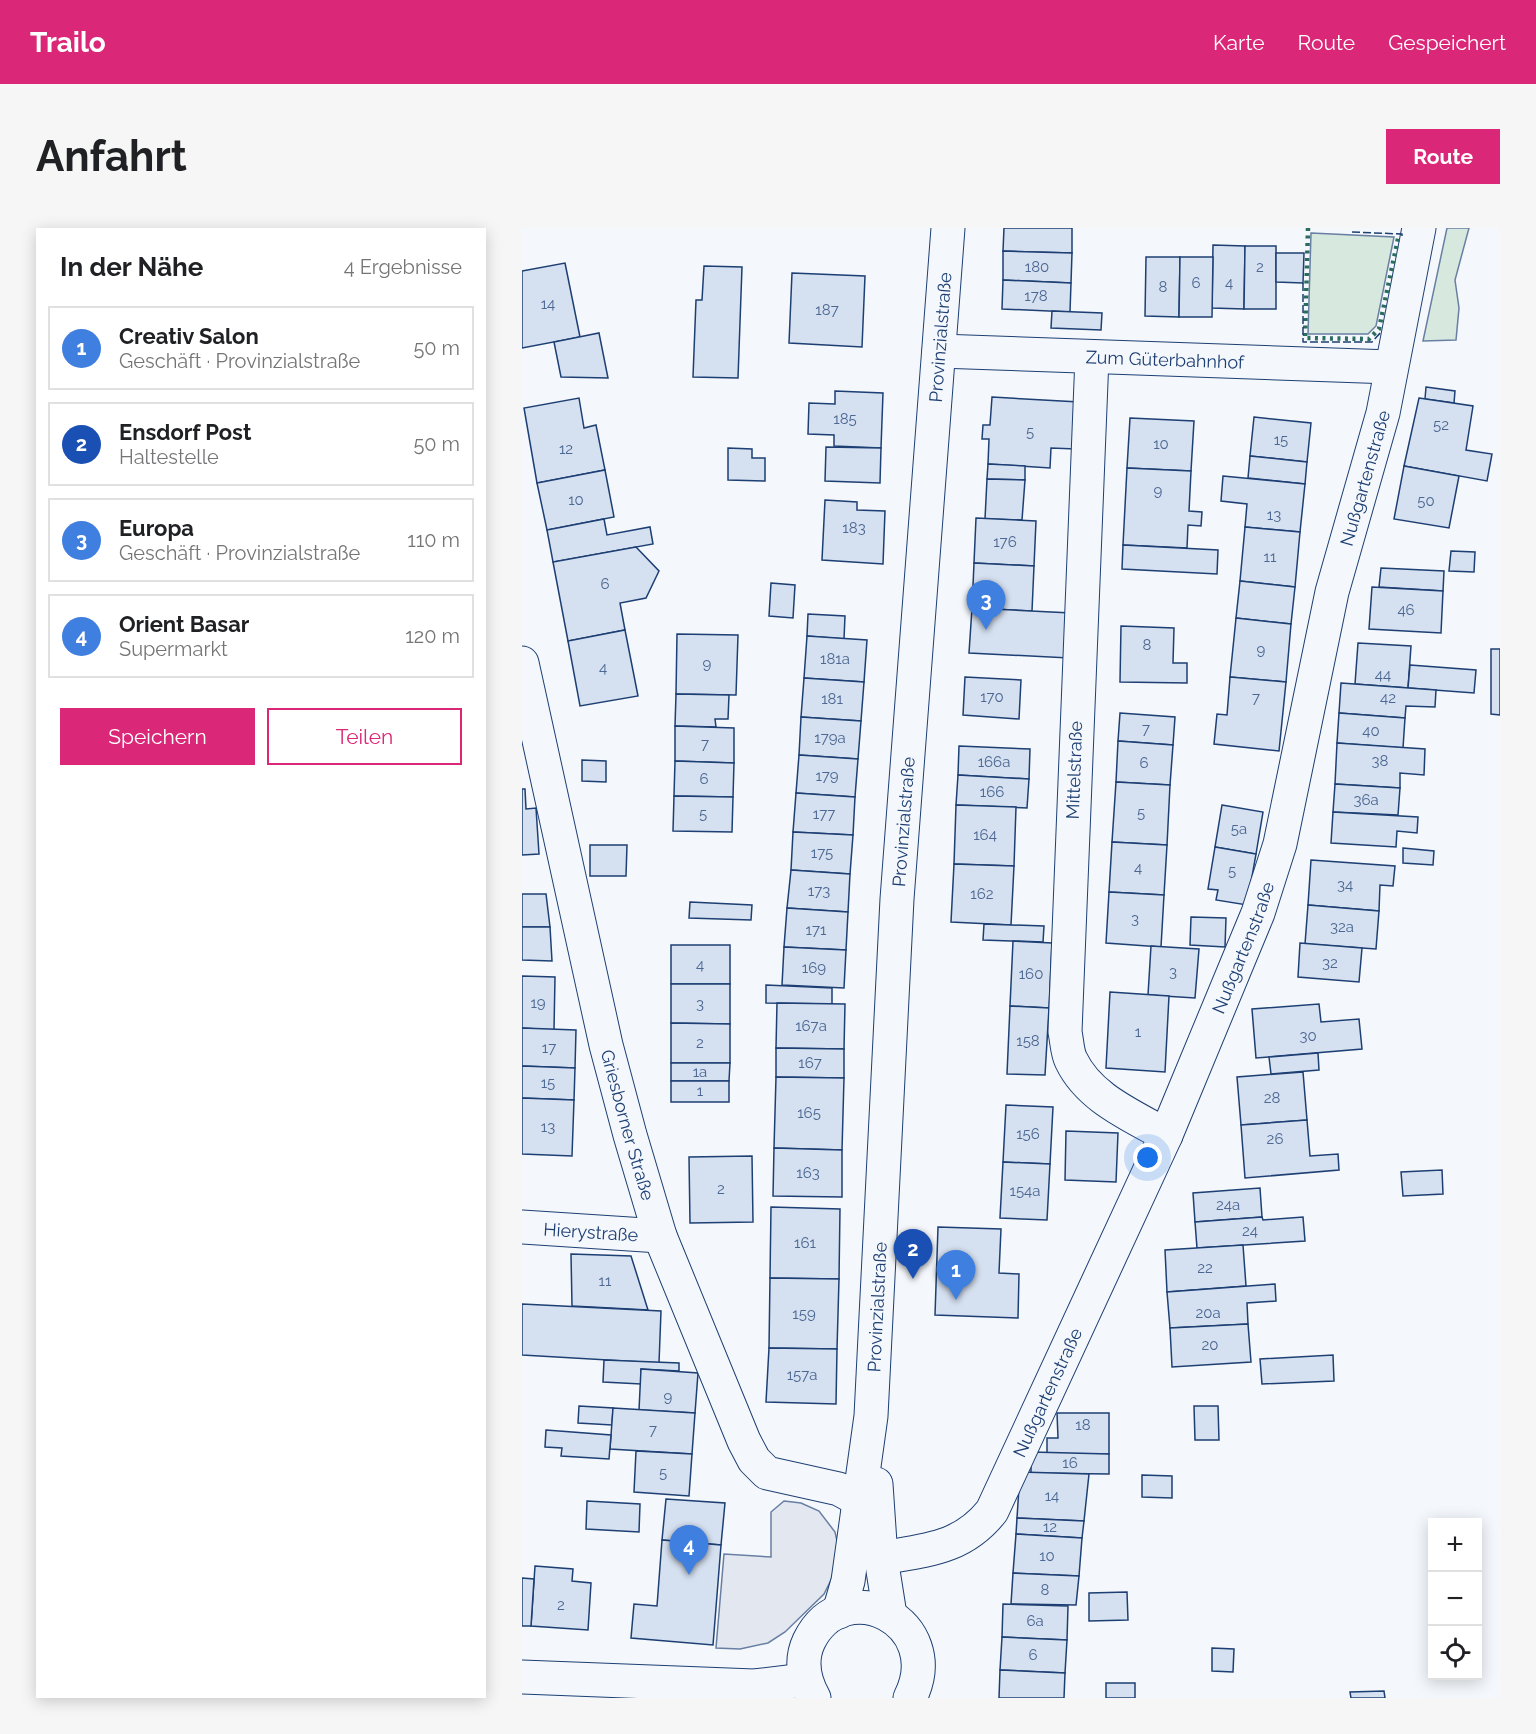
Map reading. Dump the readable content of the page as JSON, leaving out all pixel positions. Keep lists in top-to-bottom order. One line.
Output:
{"streets":{"street":["Provinzialstraße","Zum Güterbahnhof","Nußgartenstraße","Mittelstraße","Griesborner Straße","Hierystraße"]},"crossings":[["Provinzialstraße","Zum Güterbahnhof"],["Provinzialstraße","Nußgartenstraße"],["Provinzialstraße","Griesborner Straße"],["Zum Güterbahnhof","Nußgartenstraße"],["Zum Güterbahnhof","Mittelstraße"],["Nußgartenstraße","Mittelstraße"],["Griesborner Straße","Hierystraße"]],"house_numbers":["180","2","6","4","8","178","14","187","185","52","5","15","10","12","9","10","50","13","183","176","11","6","46","8","9","181a","9","4","44","170","7","42","181","7","40","179a","7","38","166a","6","179","6","166","36a","5","5","177","5a","164","175","4","5","34","173","162","3","32a","171","32","4","169","3","160","19","3","167a","1","30","158","2","17","167","1a","15","1","28","165","13","156","26","163","2","154a","24a","24","161","22","11","20a","159","20","157a","9","18","7","16","5","14","12","10","8","2","6a","6"],"page":{"header":"Trailo","nav":["Karte","Route","Gespeichert"],"buttons":["Route",["Speichern","Teilen"]],"title":"Anfahrt","heading":["In der Nähe","4 Ergebnisse"],"list":[{"mark":"1","name":"Creativ Salon","note":"Geschäft · Provinzialstraße","value":"50 m"},{"mark":"2","name":"Ensdorf Post","note":"Haltestelle","value":"50 m"},{"mark":"3","name":"Europa","note":"Geschäft · Provinzialstraße","value":"110 m"},{"mark":"4","name":"Orient Basar","note":"Supermarkt","value":"120 m"}],"pins":["3","2","1","4"],"map_buttons":["+","−"]}}
